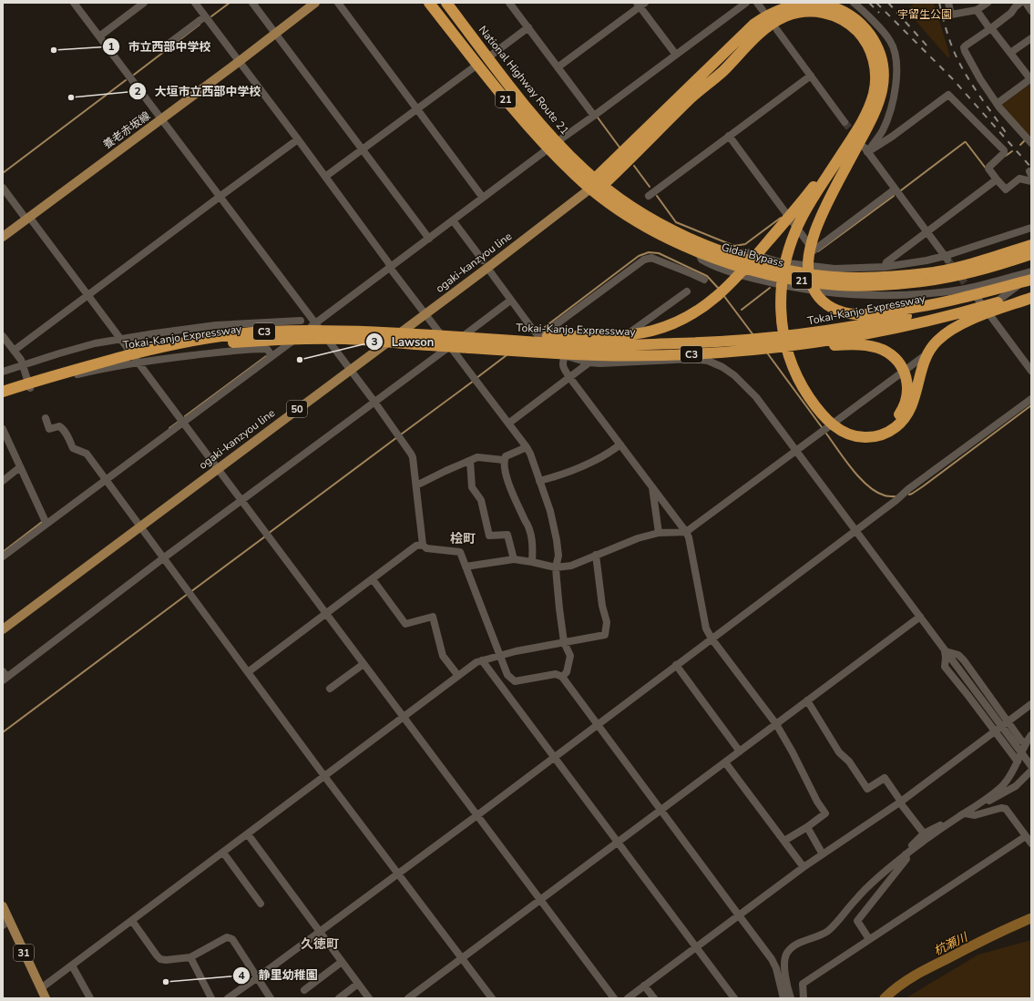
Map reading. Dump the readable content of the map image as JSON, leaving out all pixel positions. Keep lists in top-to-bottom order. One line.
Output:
{"streets":{"highway":["National Highway Route 21","21","Gidai Bypass","Tokai-Kanjo Expressway","C3"],"main road":["養老赤坂線","ogaki-kanzyou line","50","31"]},"crossings":[["National Highway Route 21","Gidai Bypass"],["National Highway Route 21","ogaki-kanzyou line"],["Gidai Bypass","ogaki-kanzyou line"]],"districts":["桧町","久徳町"],"water":["杭瀬川"],"parks":["宇留生公園"],"places":["市立西部中学校","大垣市立西部中学校","Lawson","静里幼稚園"]}
